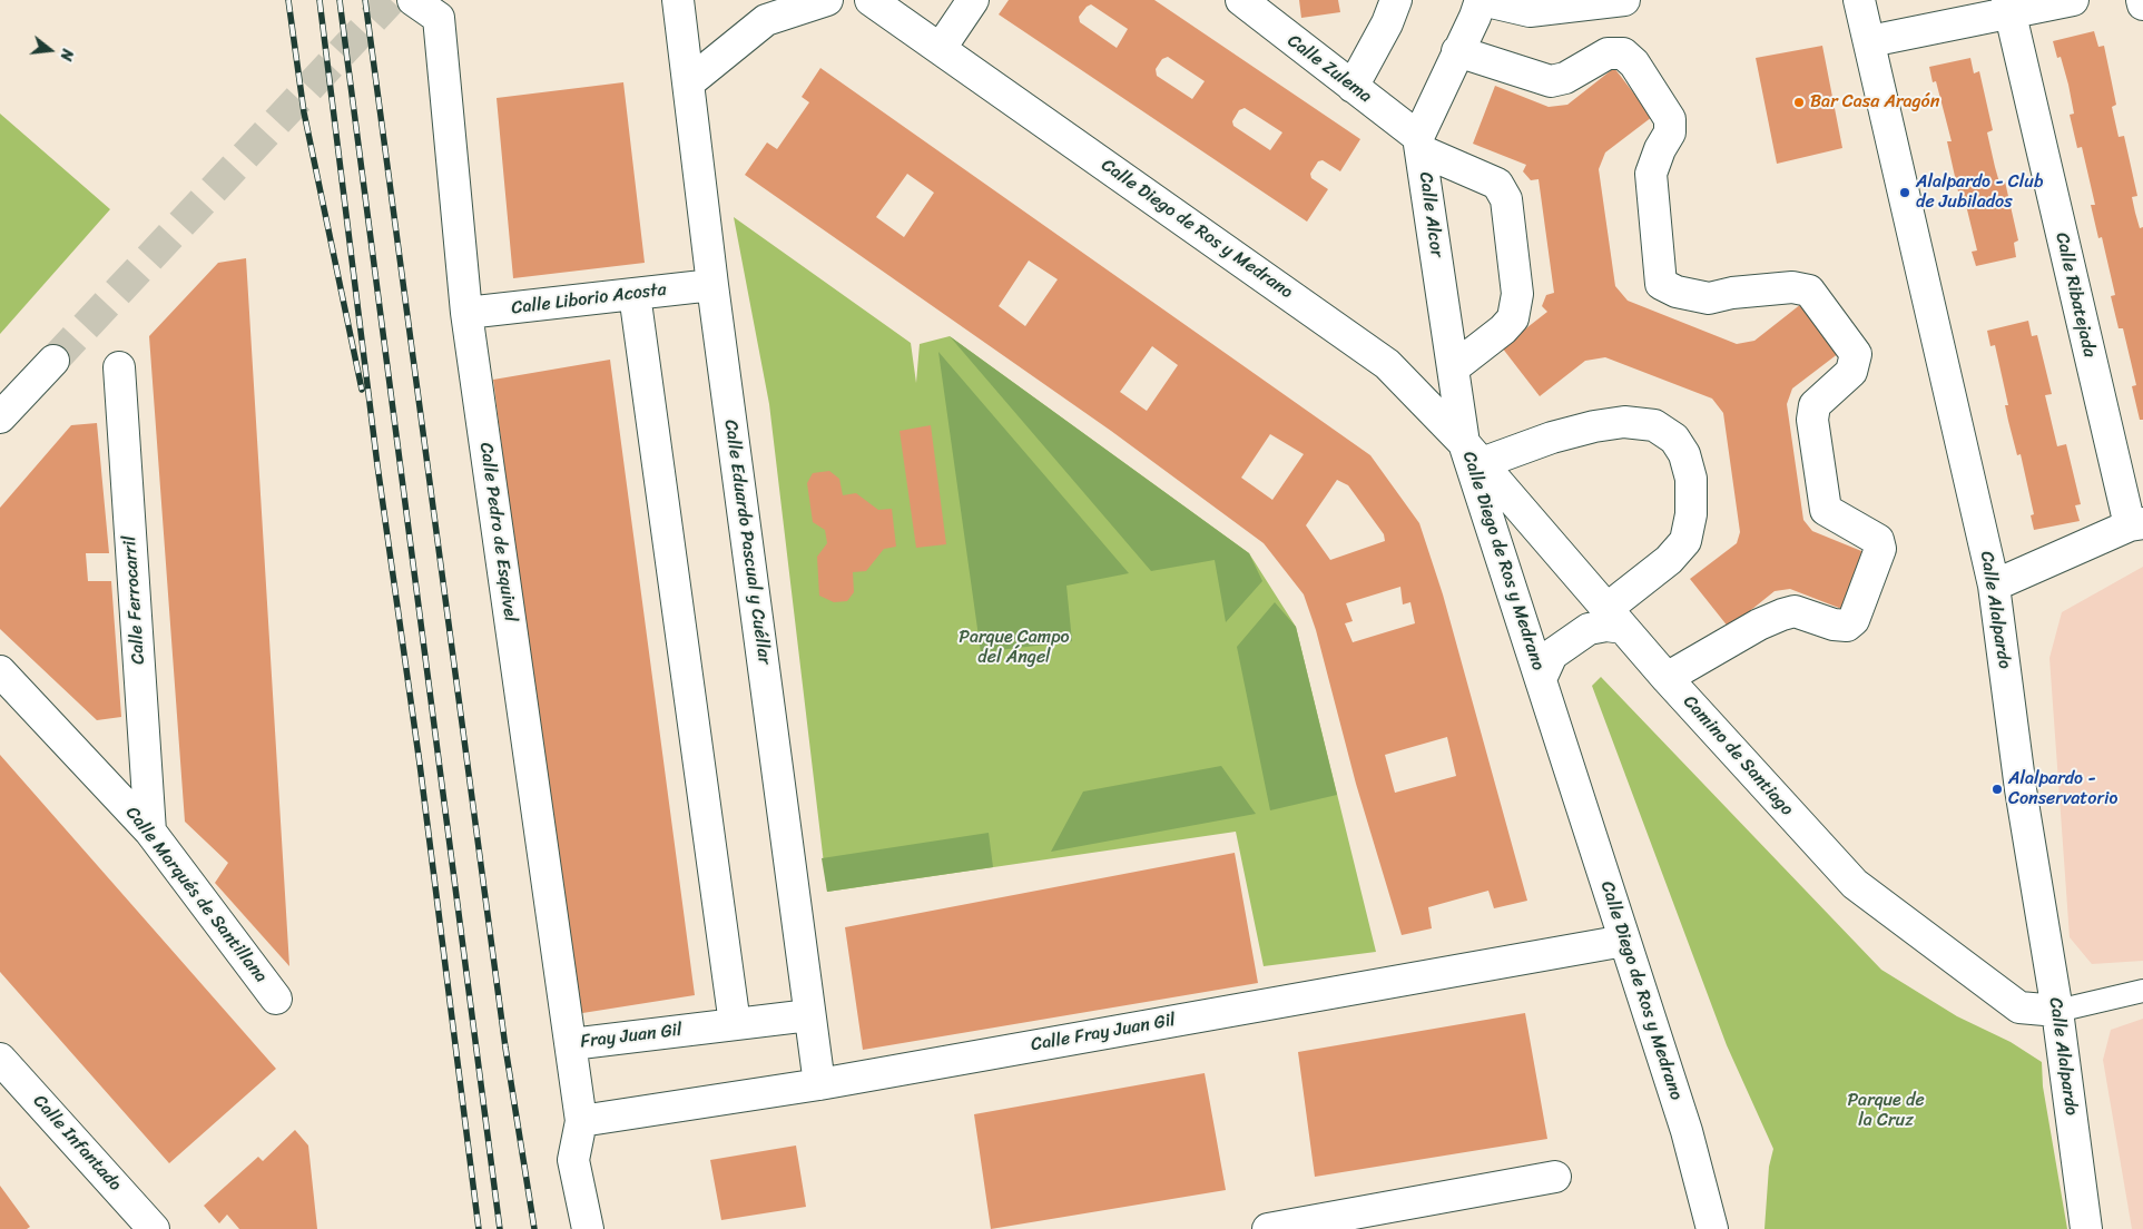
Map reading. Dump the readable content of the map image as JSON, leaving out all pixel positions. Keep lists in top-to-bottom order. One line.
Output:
{"streets":{"street":["Calle Zulema","Calle Alcor","Calle Diego de Ros y Medrano","Calle Ribatejada","Calle Liborio Acosta","Calle Pedro de Esquivel","Calle Eduardo Pascual y Cuéllar","Calle Ferrocarril","Calle Alalpardo","Camino de Santiago","Calle Marqués de Santillana","Calle Fray Juan Gil","Fray Juan Gil","Calle Infantado"]},"crossings":[["Calle Zulema","Calle Alcor"],["Calle Alcor","Calle Diego de Ros y Medrano"],["Calle Alcor","Camino de Santiago"],["Calle Diego de Ros y Medrano","Camino de Santiago"],["Calle Diego de Ros y Medrano","Calle Fray Juan Gil"],["Calle Liborio Acosta","Calle Pedro de Esquivel"],["Calle Liborio Acosta","Calle Eduardo Pascual y Cuéllar"],["Calle Pedro de Esquivel","Fray Juan Gil"],["Calle Eduardo Pascual y Cuéllar","Calle Fray Juan Gil"],["Calle Eduardo Pascual y Cuéllar","Fray Juan Gil"],["Calle Ferrocarril","Calle Marqués de Santillana"],["Calle Alalpardo","Camino de Santiago"],["Calle Fray Juan Gil","Fray Juan Gil"]],"parks":["Parque Campo del Ángel","Parque de la Cruz"],"places":["Bar Casa Aragón","Alalpardo - Club de Jubilados","Alalpardo - Conservatorio"],"north":"right"}
